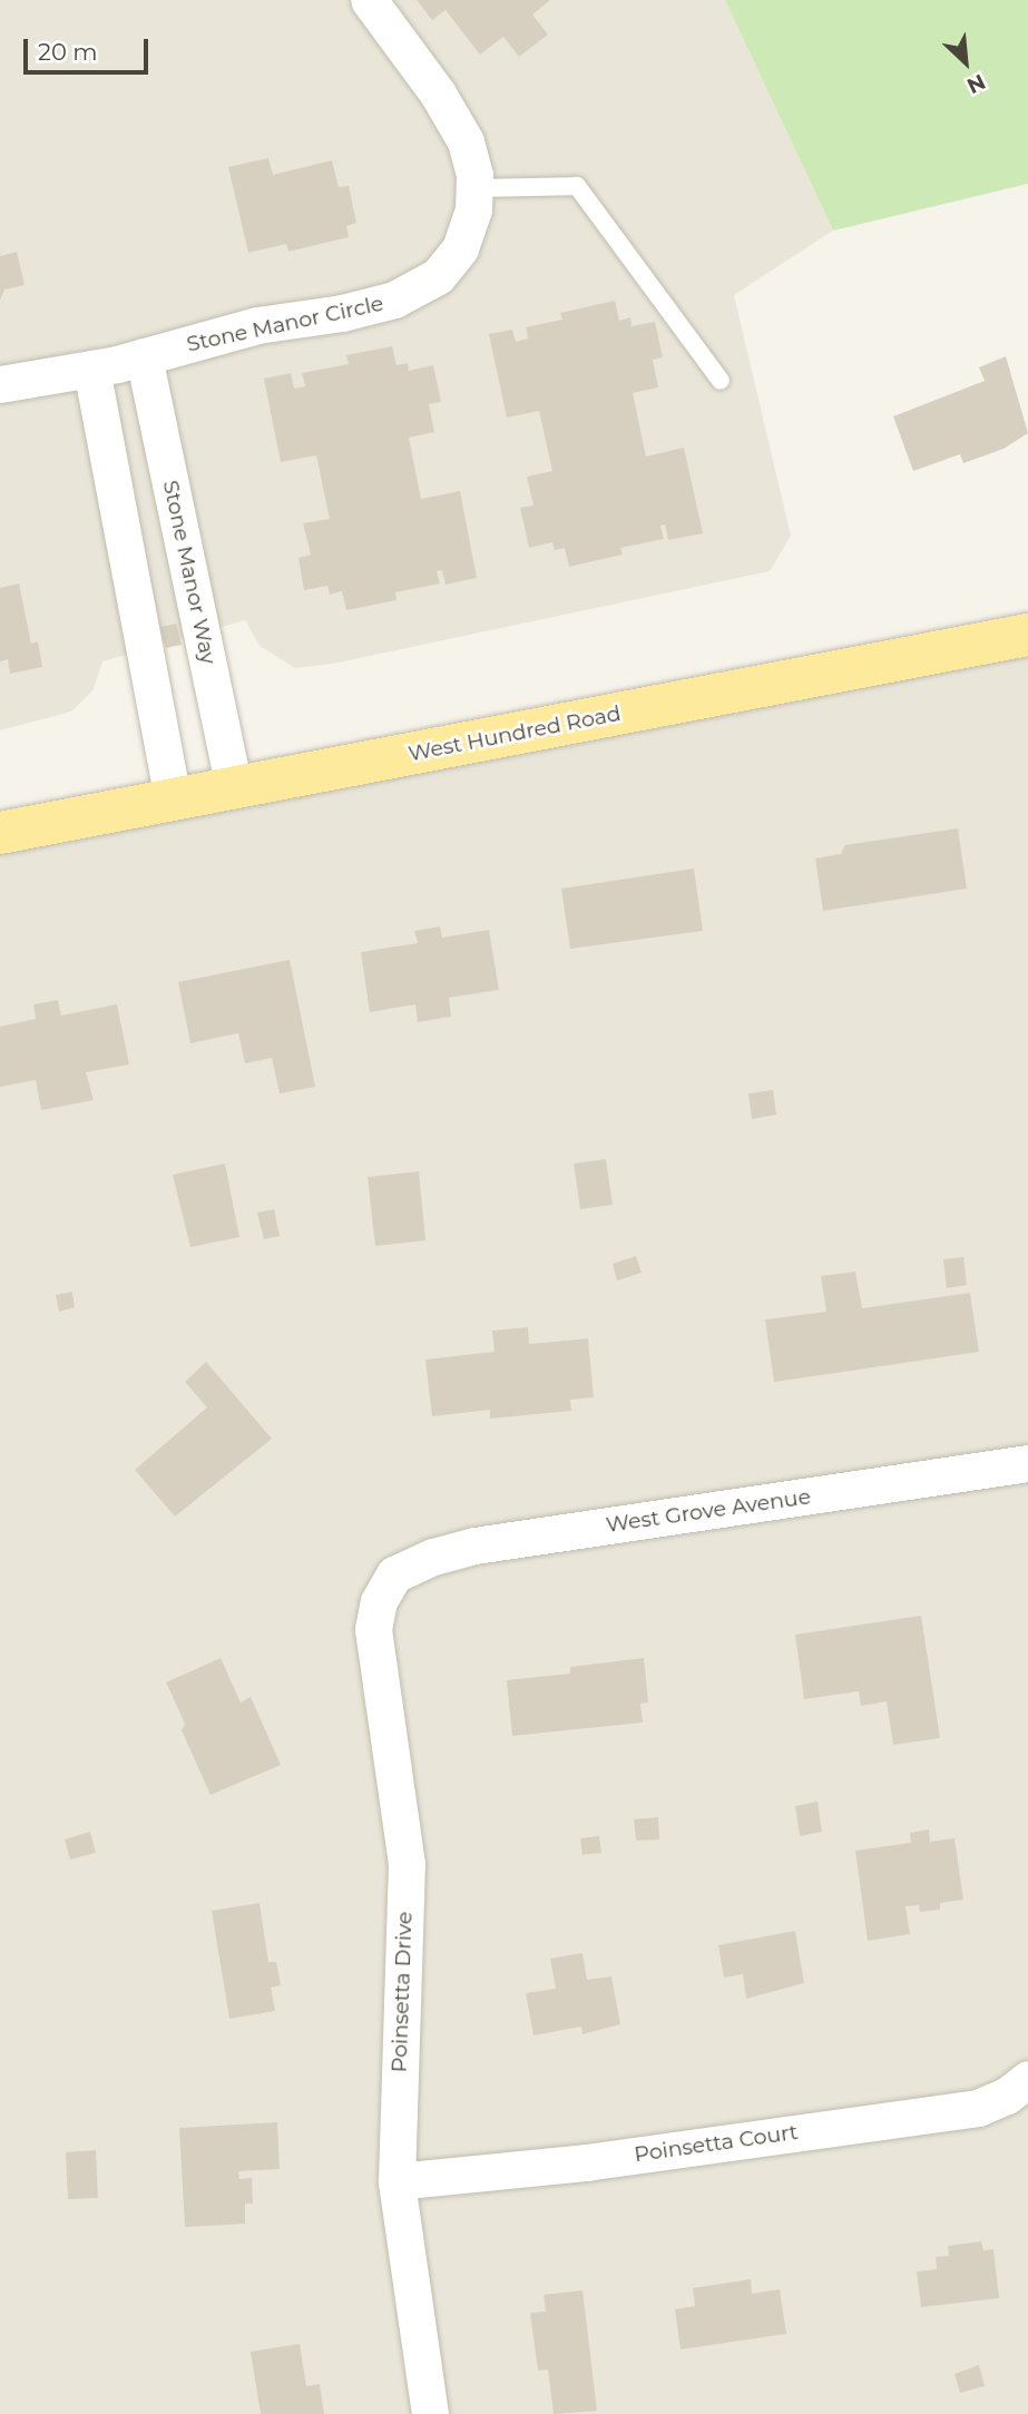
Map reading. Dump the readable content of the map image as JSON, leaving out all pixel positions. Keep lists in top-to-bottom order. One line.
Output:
{"streets":{"main road":["West Hundred Road"],"street":["Stone Manor Circle","Stone Manor Way","West Grove Avenue","Poinsetta Drive","Poinsetta Court"]},"crossings":[["Stone Manor Circle","Stone Manor Way"],["Stone Manor Way","West Hundred Road"],["West Grove Avenue","Poinsetta Drive"],["Poinsetta Drive","Poinsetta Court"]],"scale_bar":"20 m","north":"bottom right"}
